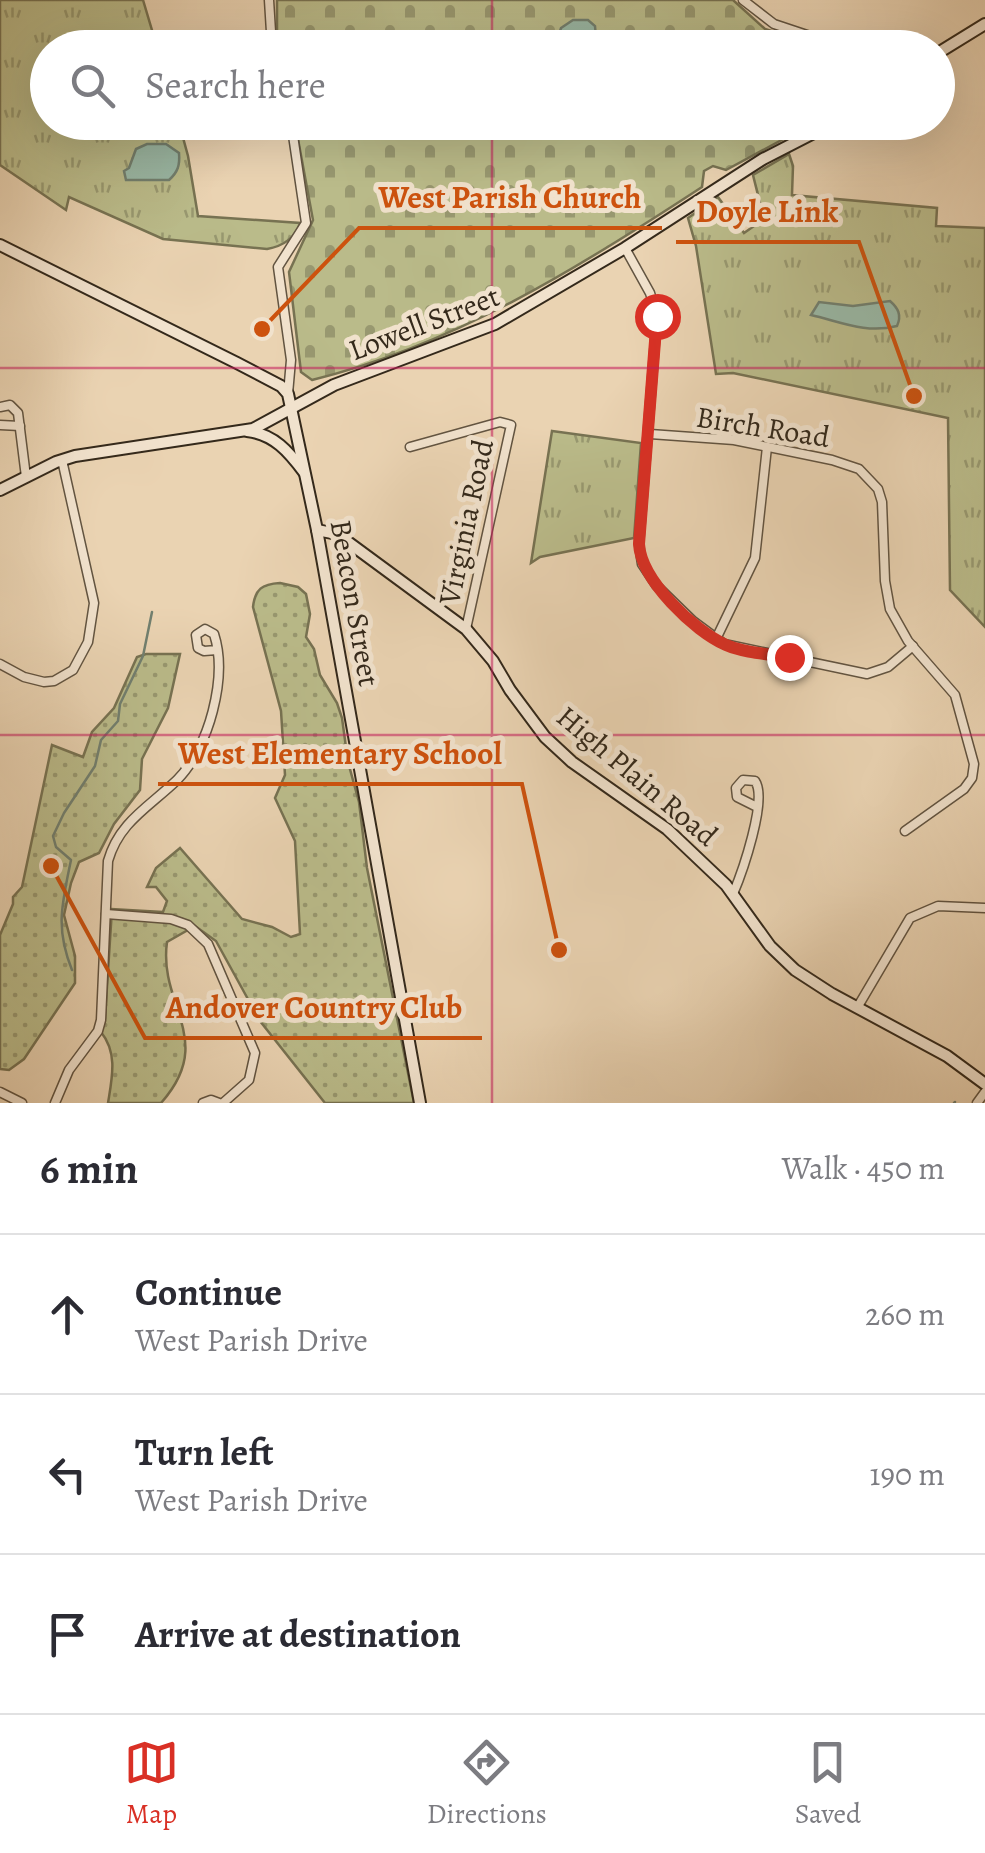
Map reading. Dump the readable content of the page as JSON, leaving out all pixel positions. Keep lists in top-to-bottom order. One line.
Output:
{"streets":{"main road":["Lowell Street","Beacon Street","High Plain Road"],"street":["Birch Road","Virginia Road"]},"crossings":[["Lowell Street","Beacon Street"],["Virginia Road","High Plain Road"],["Beacon Street","High Plain Road"]],"places":["West Parish Church","Doyle Link","Andover Country Club","West Elementary School"],"page":{"search":"Search here","heading":["6 min","Walk · 450 m"],"list":[["Continue","West Parish Drive","260 m"],["Turn left","West Parish Drive","190 m"],"Arrive at destination"],"nav":["Map","Directions","Saved"]}}
